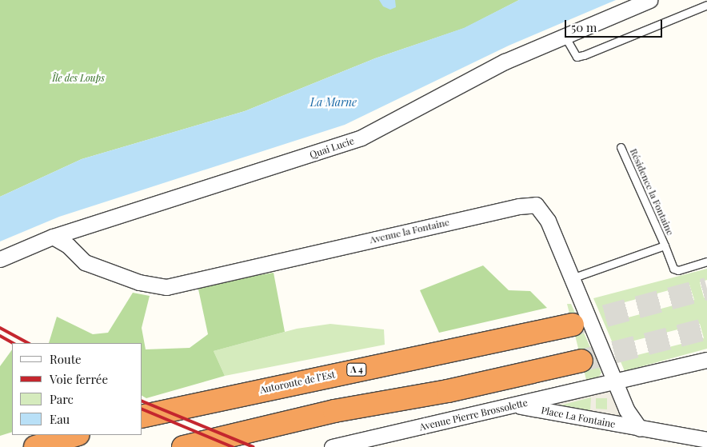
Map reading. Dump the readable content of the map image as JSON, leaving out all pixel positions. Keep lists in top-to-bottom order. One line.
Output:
{"streets":{"highway":["A 4","Autoroute de l’Est"],"street":["Quai Lucie","Avenue la Fontaine","Avenue Pierre Brossolette","Place La Fontaine"],"lane":["Résidence la Fontaine"]},"crossings":[["Quai Lucie","Avenue la Fontaine"],["Avenue la Fontaine","Avenue Pierre Brossolette"],["Avenue la Fontaine","Place La Fontaine"],["Avenue Pierre Brossolette","Place La Fontaine"]],"water":["La Marne"],"parks":["Île des Loups"],"legend":["Route","Voie ferrée","Parc","Eau"],"scale_bar":"50 m"}
